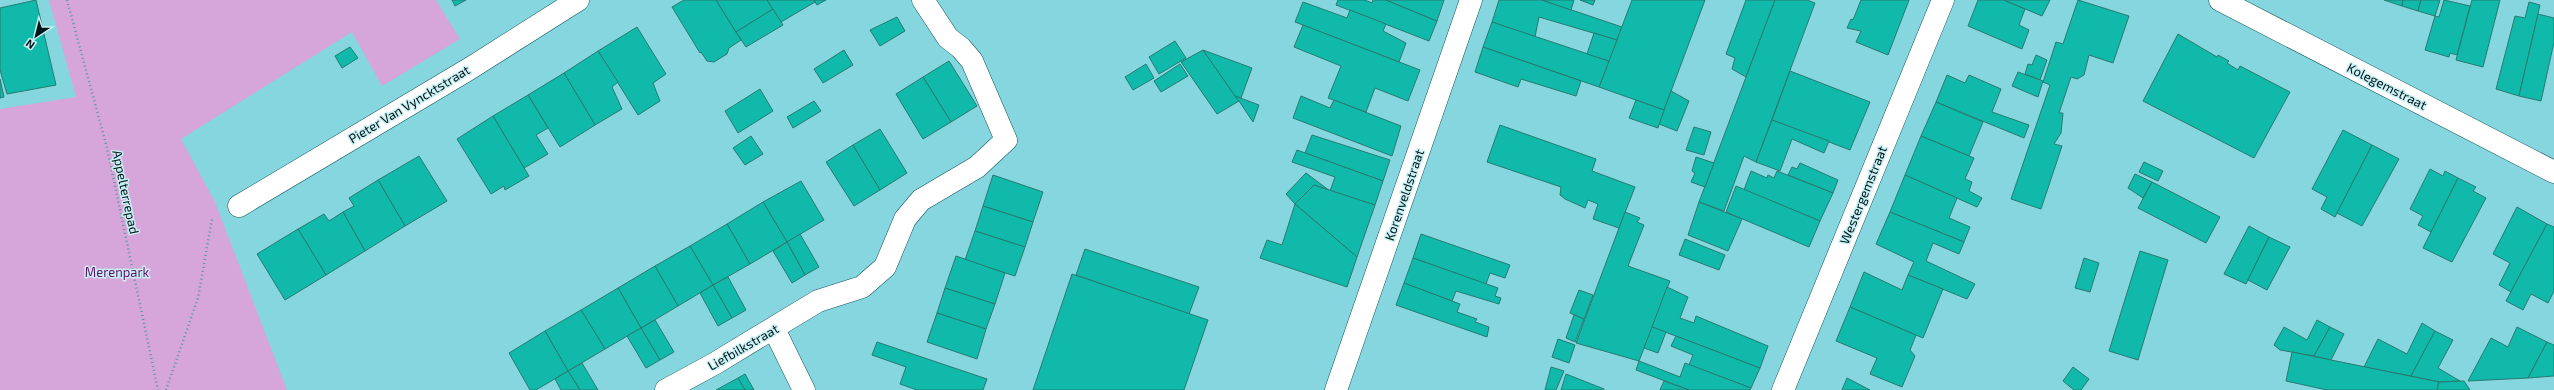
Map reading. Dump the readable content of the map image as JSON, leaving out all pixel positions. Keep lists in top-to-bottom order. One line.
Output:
{"streets":{"street":["Kolegemstraat","Pieter Van Vyncktstraat","Korenveldstraat","Westergemstraat","Liefbilkstraat"],"path":["Appelterrepad"]},"parks":["Merenpark"],"north":"bottom left"}
